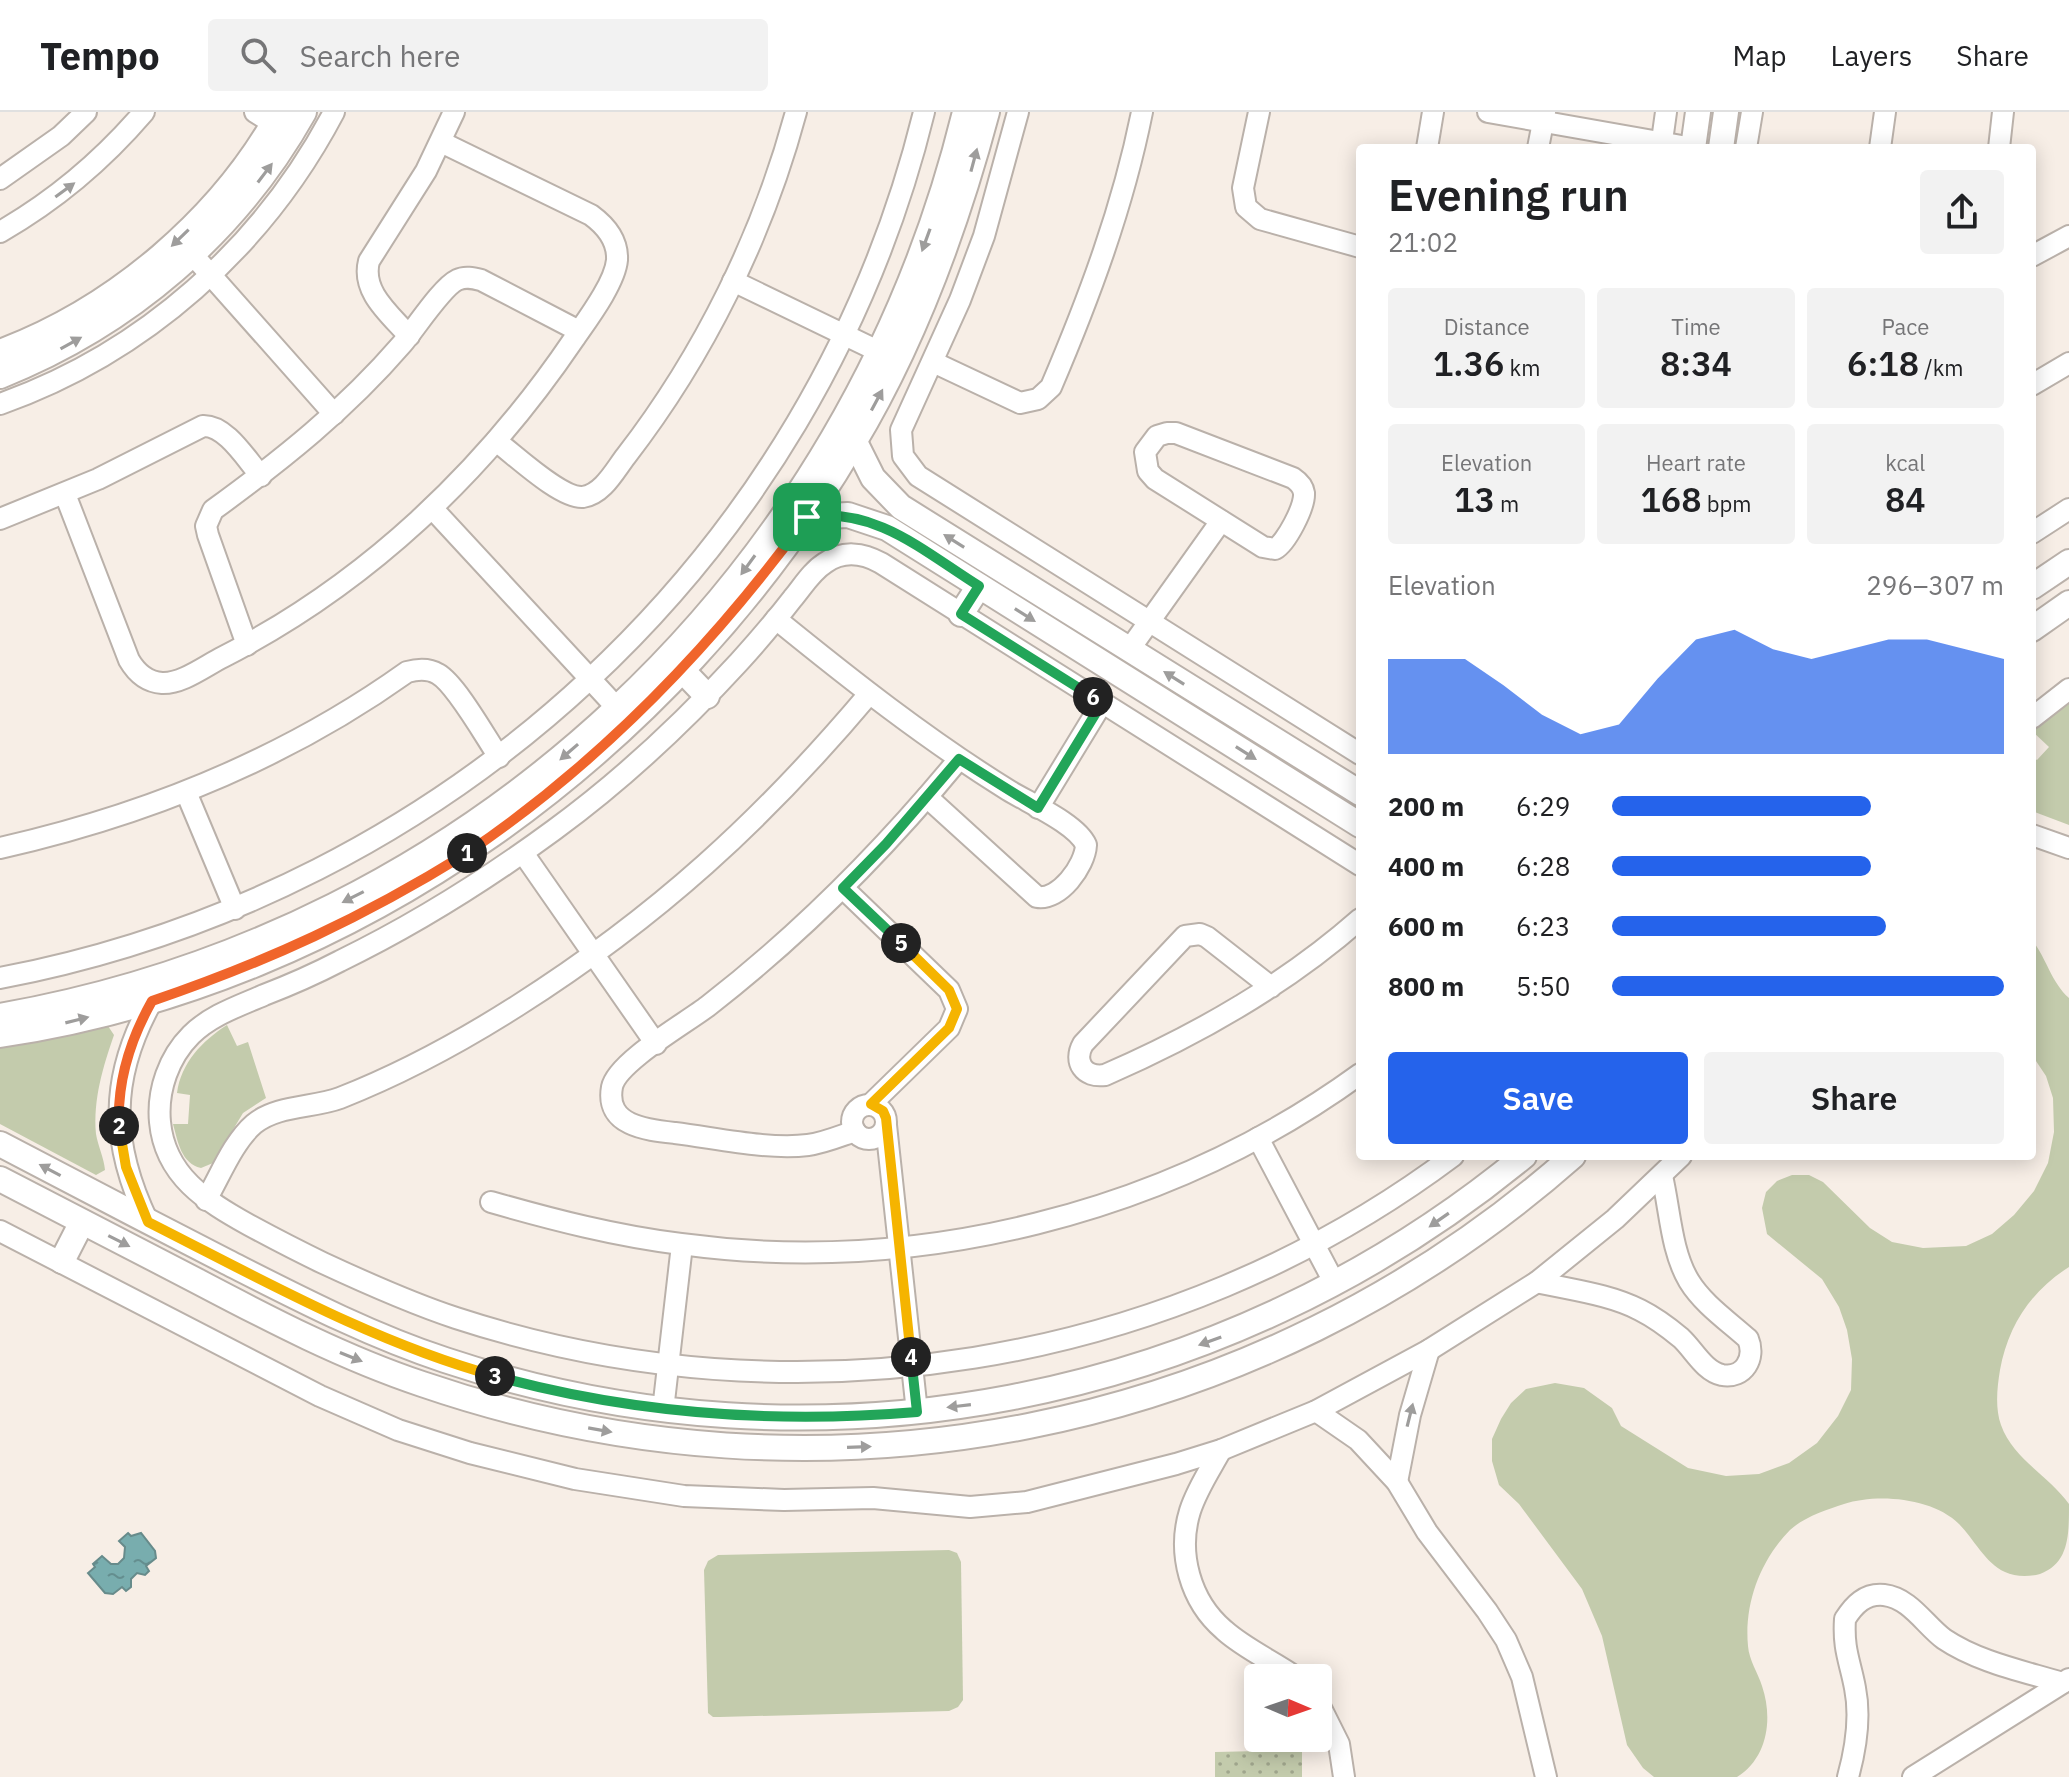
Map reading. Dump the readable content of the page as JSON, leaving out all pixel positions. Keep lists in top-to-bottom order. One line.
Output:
{"north":"right","page":{"header":"Tempo","search":"Search here","nav":["Map","Layers","Share"],"heading":["Evening run","21:02"],"stats":[["Distance","1.36 km"],["Time","8:34"],["Pace","6:18 /km"],["Elevation","13 m"],["Heart rate","168 bpm"],["kcal","84"]],"chart":["Elevation","296–307 m"],"pins":["6","1","5","2","4","3"],"list":[{"name":"200 m","note":"6:29"},{"name":"400 m","note":"6:28"},{"name":"600 m","note":"6:23"},{"name":"800 m","note":"5:50"}],"buttons":["Save","Share"]}}
